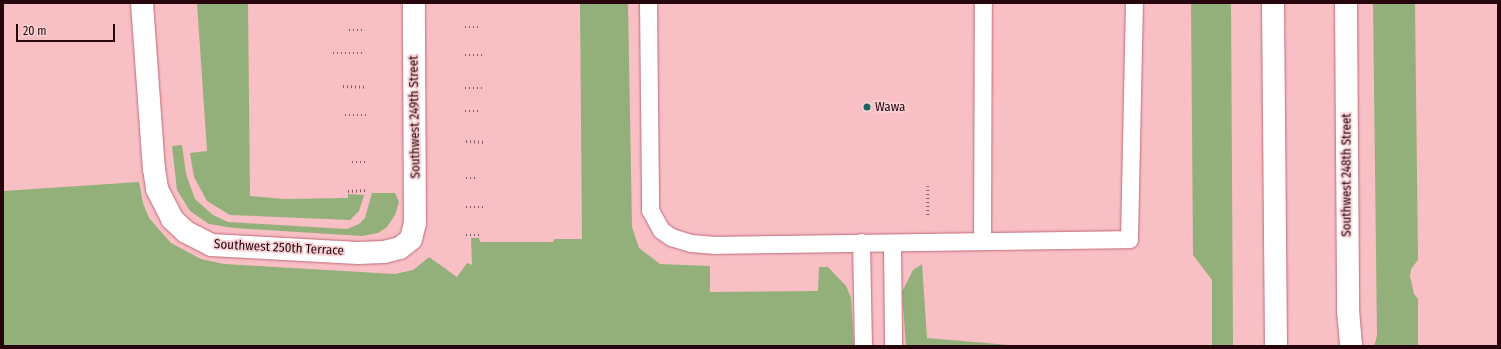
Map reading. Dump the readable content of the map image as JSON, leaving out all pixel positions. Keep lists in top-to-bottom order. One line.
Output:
{"streets":{"street":["Southwest 249th Street","Southwest 248th Street","Southwest 250th Terrace"]},"crossings":[["Southwest 249th Street","Southwest 250th Terrace"]],"places":["Wawa"],"scale_bar":"20 m"}
